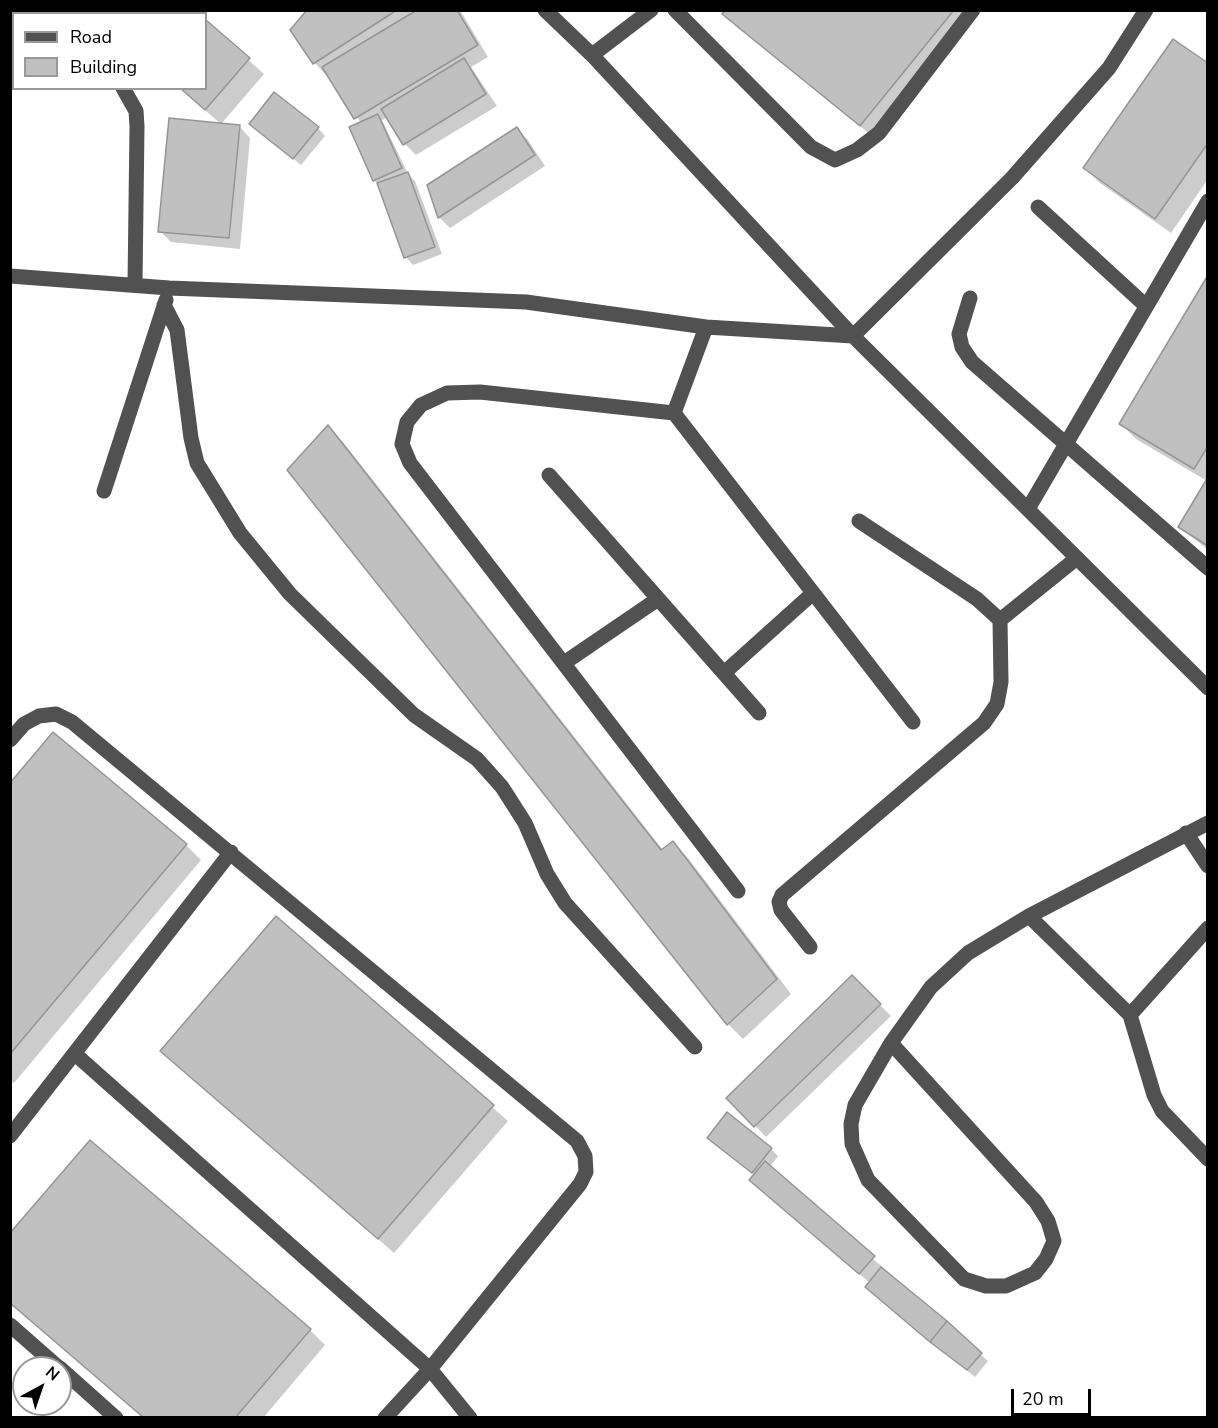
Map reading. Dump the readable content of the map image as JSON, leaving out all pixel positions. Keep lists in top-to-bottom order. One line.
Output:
{"legend":["Road","Building"],"scale_bar":"20 m","north":"top right"}
